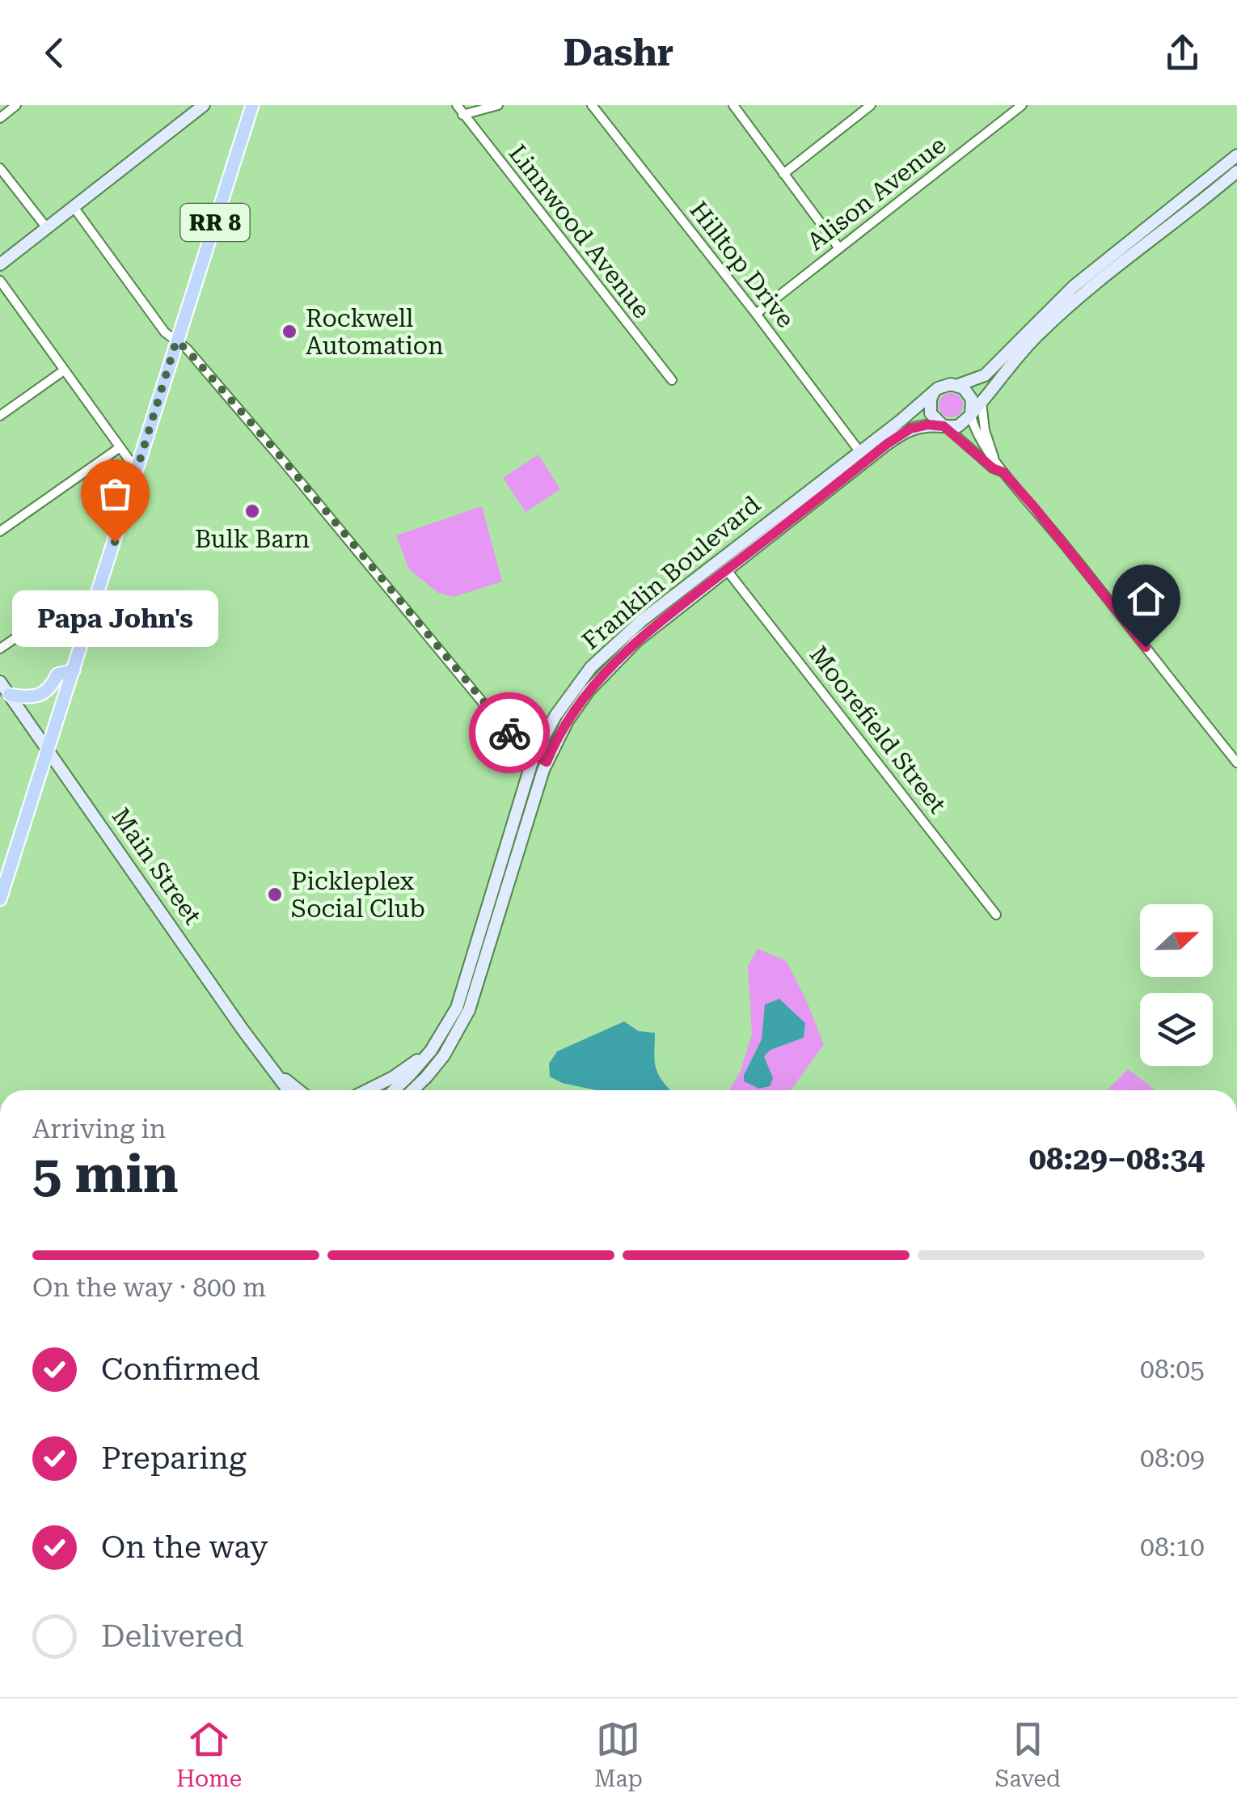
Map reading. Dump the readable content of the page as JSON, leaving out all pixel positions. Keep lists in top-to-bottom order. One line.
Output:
{"streets":{"main road":["RR 8","Franklin Boulevard","Main Street"],"street":["Alison Avenue","Linnwood Avenue","Hilltop Drive","Moorefield Street"]},"crossings":[["Alison Avenue","Hilltop Drive"],["RR 8","Main Street"],["Hilltop Drive","Franklin Boulevard"],["Franklin Boulevard","Moorefield Street"]],"places":["Rockwell Automation","Bulk Barn","Papa John's","Pickleplex Social Club"],"north":"right","page":{"header":"Dashr","bubble":"Papa John's","heading":["5 min","Arriving in","08:29–08:34"],"bar":"On the way · 800 m","list":[["Confirmed","08:05"],["Preparing","08:09"],["On the way","08:10"],"Delivered"],"tabs":["Home","Map","Saved"]}}
